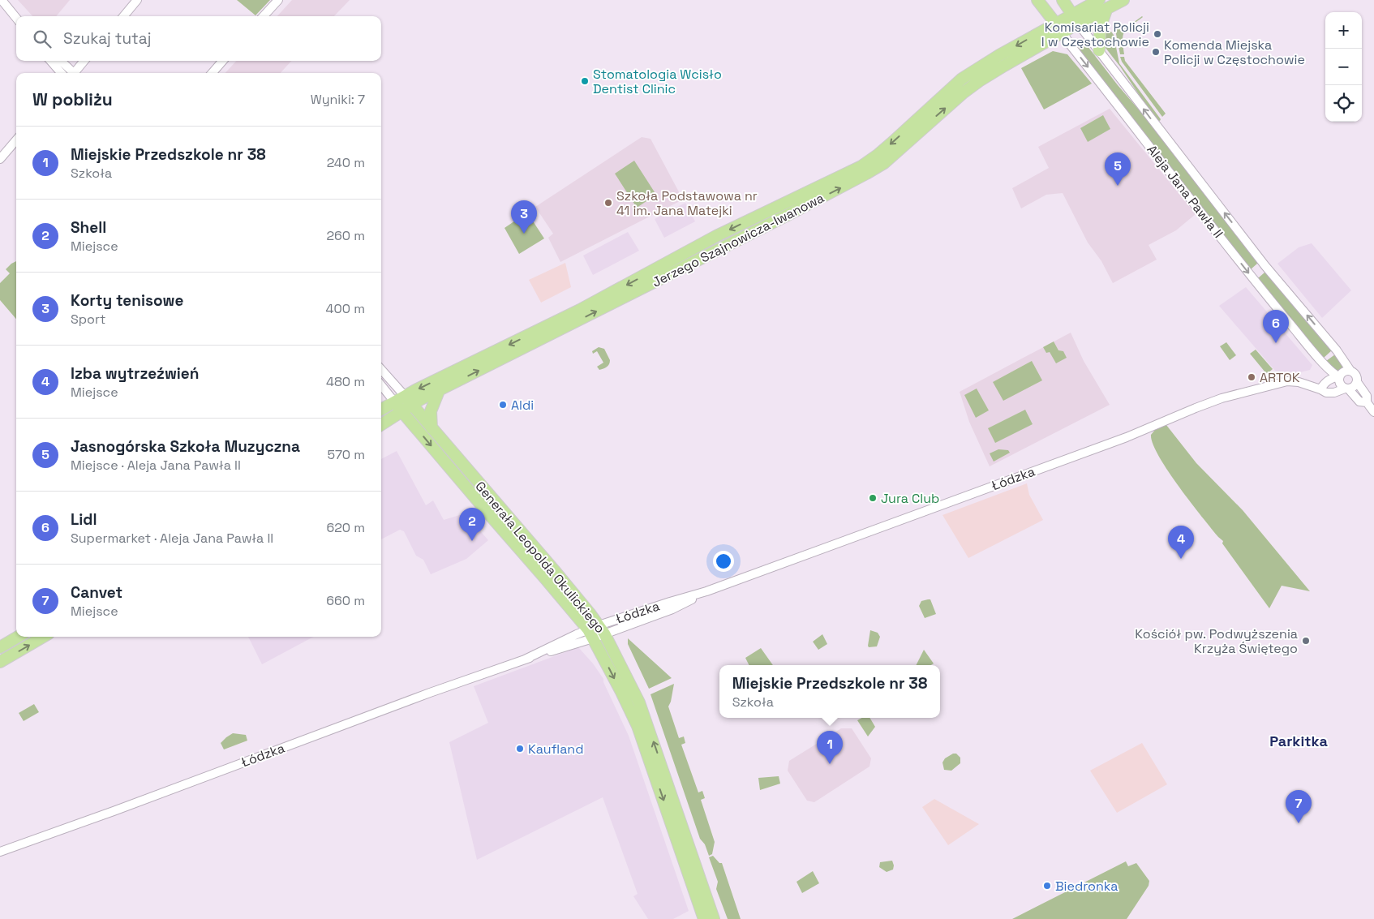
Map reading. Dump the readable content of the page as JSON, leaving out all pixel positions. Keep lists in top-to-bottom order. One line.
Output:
{"streets":{"main road":["Aleja Jana Pawła II","Jerzego Szajnowicza-Iwanowa","Generała Leopolda Okulickiego"],"street":["Łódzka"]},"crossings":[["Aleja Jana Pawła II","Jerzego Szajnowicza-Iwanowa"],["Aleja Jana Pawła II","Łódzka"],["Jerzego Szajnowicza-Iwanowa","Generała Leopolda Okulickiego"],["Łódzka","Generała Leopolda Okulickiego"]],"districts":["Parkitka"],"places":["Komisariat Policji I w Częstochowie","Komenda Miejska Policji w Częstochowie","Stomatologia Wcisło Dentist Clinic","Szkoła Podstawowa nr 41 im. Jana Matejki","ARTOK","Aldi","Jura Club","Kościół pw. Podwyższenia Krzyża Świętego","Kaufland","Biedronka"],"page":{"map_buttons":["+","−"],"search":"Szukaj tutaj","heading":["W pobliżu","Wyniki: 7"],"list":[{"mark":"1","name":"Miejskie Przedszkole nr 38","note":"Szkoła","value":"240 m"},{"mark":"2","name":"Shell","note":"Miejsce","value":"260 m"},{"mark":"3","name":"Korty tenisowe","note":"Sport","value":"400 m"},{"mark":"4","name":"Izba wytrzeźwień","note":"Miejsce","value":"480 m"},{"mark":"5","name":"Jasnogórska Szkoła Muzyczna","note":"Miejsce · Aleja Jana Pawła II","value":"570 m"},{"mark":"6","name":"Lidl","note":"Supermarket · Aleja Jana Pawła II","value":"620 m"},{"mark":"7","name":"Canvet","note":"Miejsce","value":"660 m"}],"pins":["5","3","6","2","4","1","7"],"popup":["Miejskie Przedszkole nr 38","Szkoła"]}}
